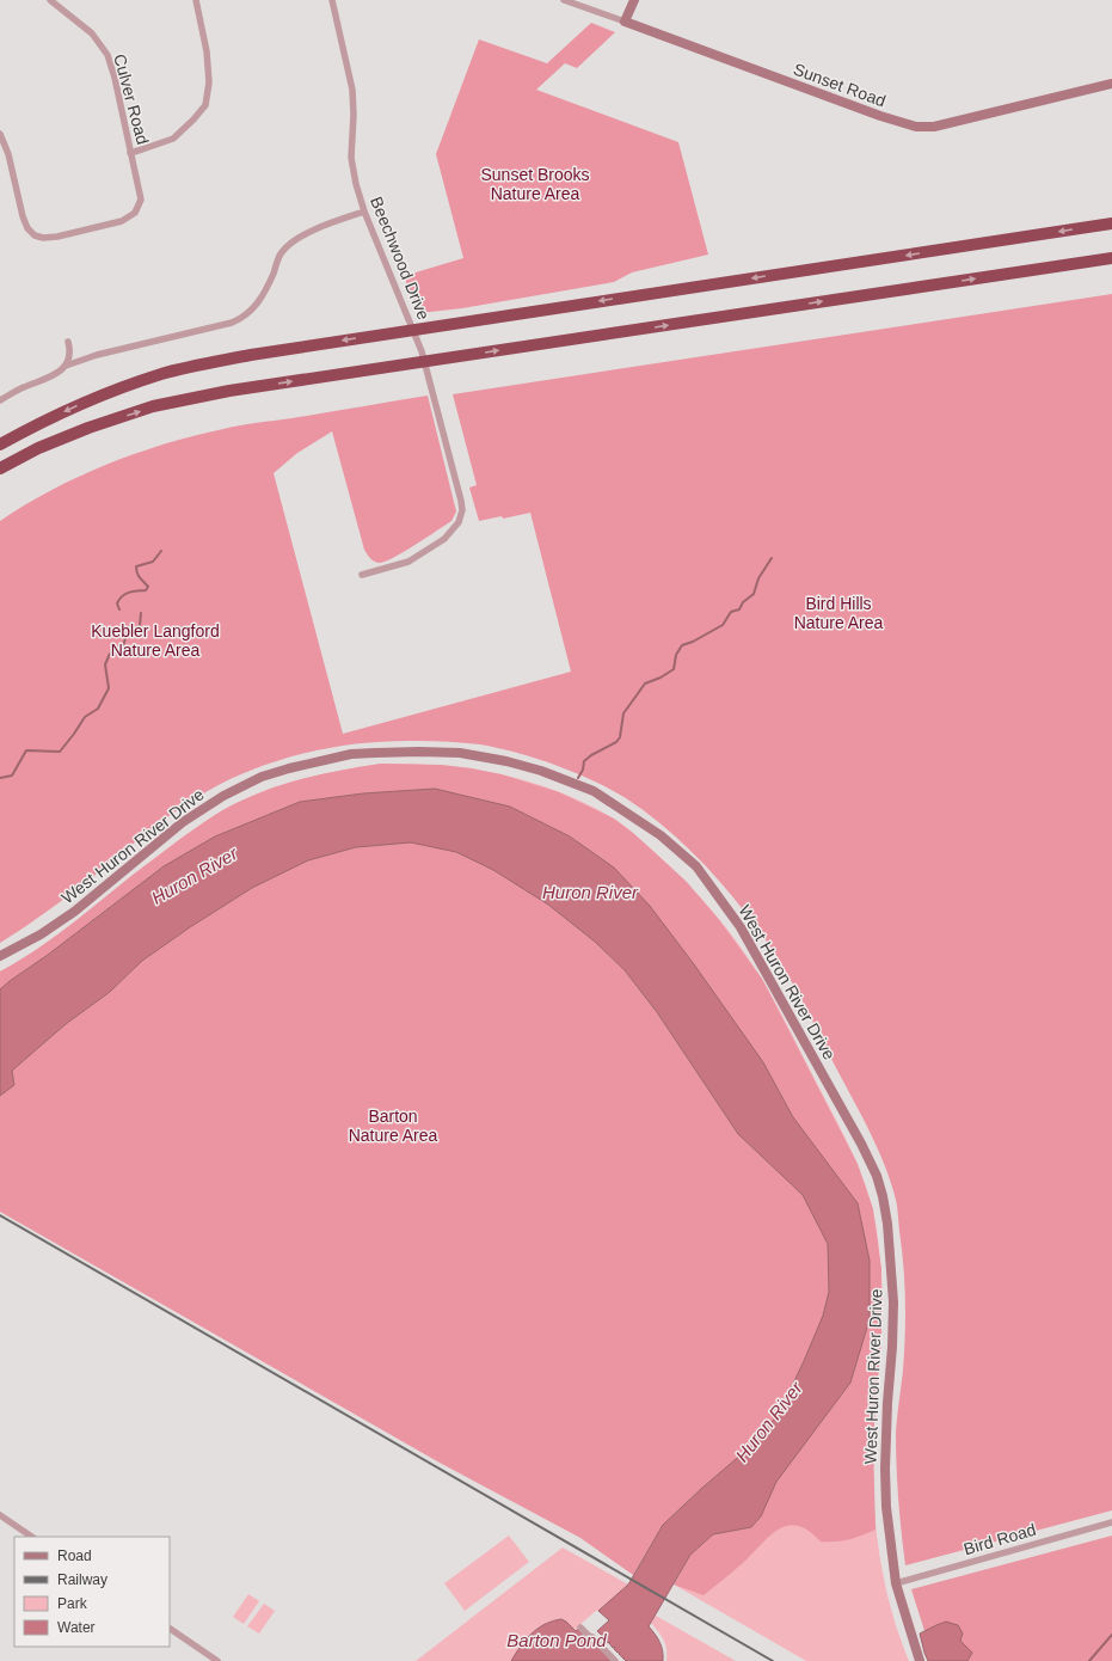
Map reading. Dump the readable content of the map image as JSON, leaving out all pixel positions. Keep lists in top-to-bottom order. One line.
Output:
{"streets":{"street":["Sunset Road","Culver Road","Beechwood Drive","West Huron River Drive","Bird Road"]},"crossings":[["West Huron River Drive","Bird Road"]],"water":["Huron River","Barton Pond"],"parks":["Sunset Brooks Nature Area","Bird Hills Nature Area","Kuebler Langford Nature Area","Barton Nature Area"],"legend":["Road","Railway","Park","Water"]}
